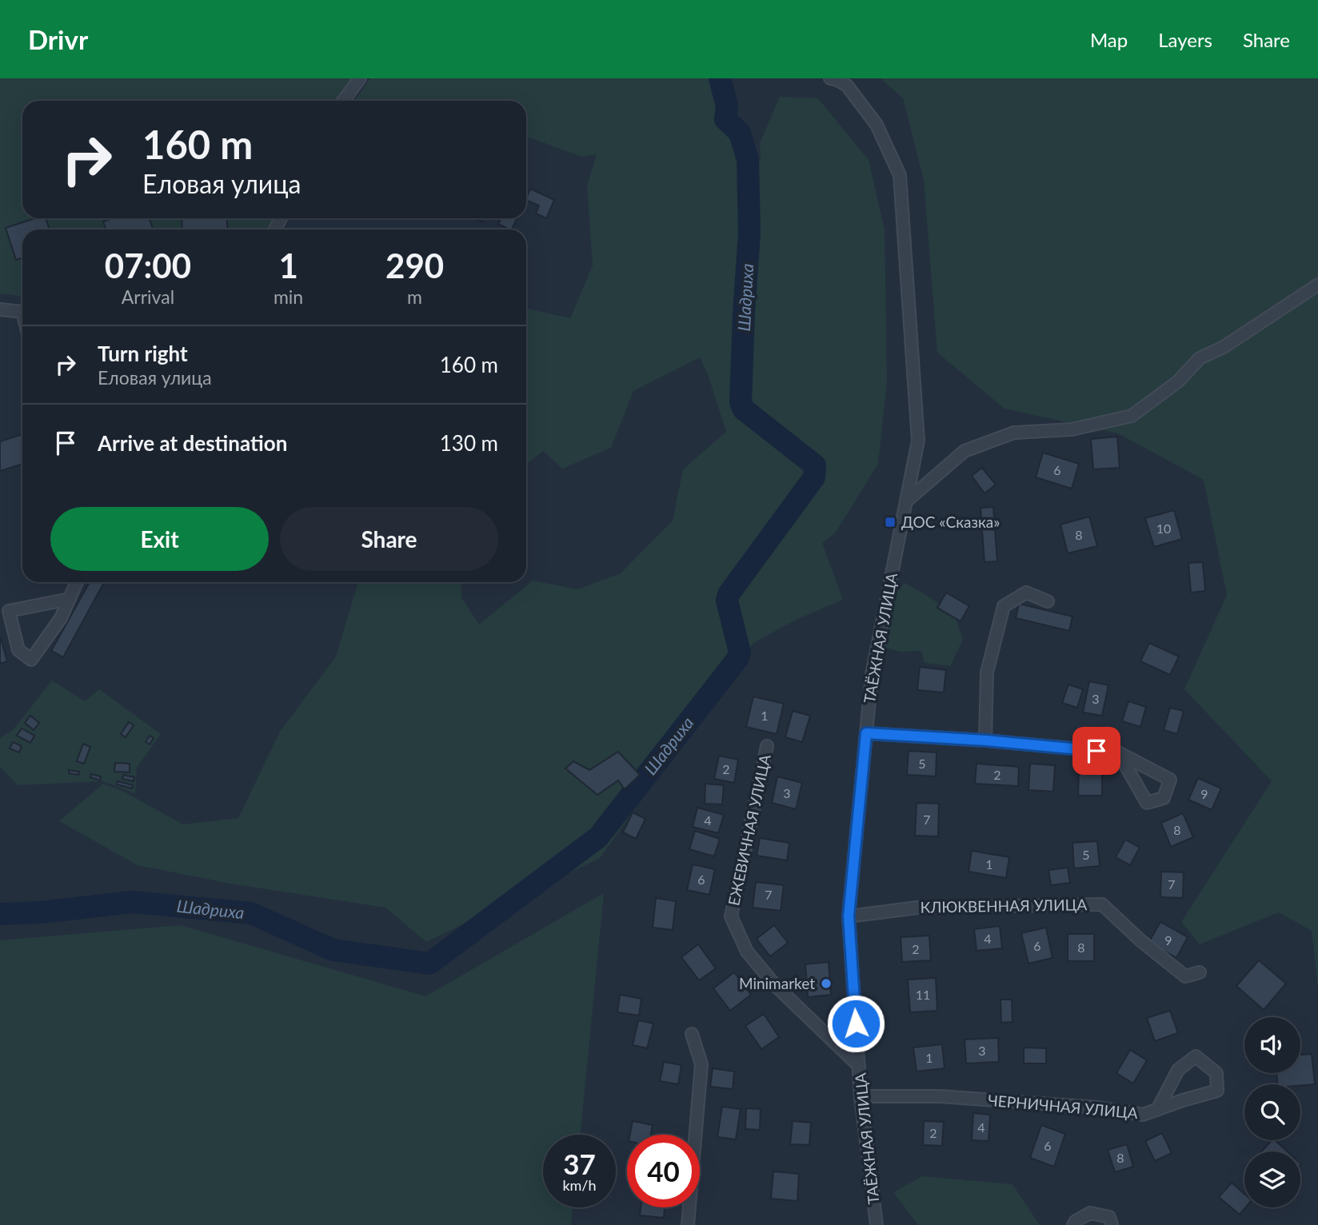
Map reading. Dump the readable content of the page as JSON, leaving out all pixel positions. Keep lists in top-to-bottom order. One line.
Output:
{"streets":{"street":["ТАЁЖНАЯ УЛИЦА","ЕЖЕВИЧНАЯ УЛИЦА","КЛЮКВЕННАЯ УЛИЦА","ЧЕРНИЧНАЯ УЛИЦА"]},"crossings":[["ТАЁЖНАЯ УЛИЦА","ЕЖЕВИЧНАЯ УЛИЦА"],["ТАЁЖНАЯ УЛИЦА","КЛЮКВЕННАЯ УЛИЦА"],["ТАЁЖНАЯ УЛИЦА","ЧЕРНИЧНАЯ УЛИЦА"]],"water":["Шадриха"],"places":{"transit":["ДОС «Сказка»"],"other":["Minimarket"]},"house_numbers":["6","10","8","3","1","5","2","2","3","9","7","4","8","5","1","6","7","7","4","9","6","8","2","11","3","1","4","2","6","8"],"page":{"header":"Drivr","nav":["Map","Layers","Share"],"turn":["160 m","Еловая улица"],"eta":["07:00","Arrival","1","min","290","m"],"list":[{"name":"Turn right","note":"Еловая улица","value":"160 m"},{"name":"Arrive at destination","value":"130 m"}],"buttons":["Exit","Share"],"speed":"37 km/h","limit":"40"}}
